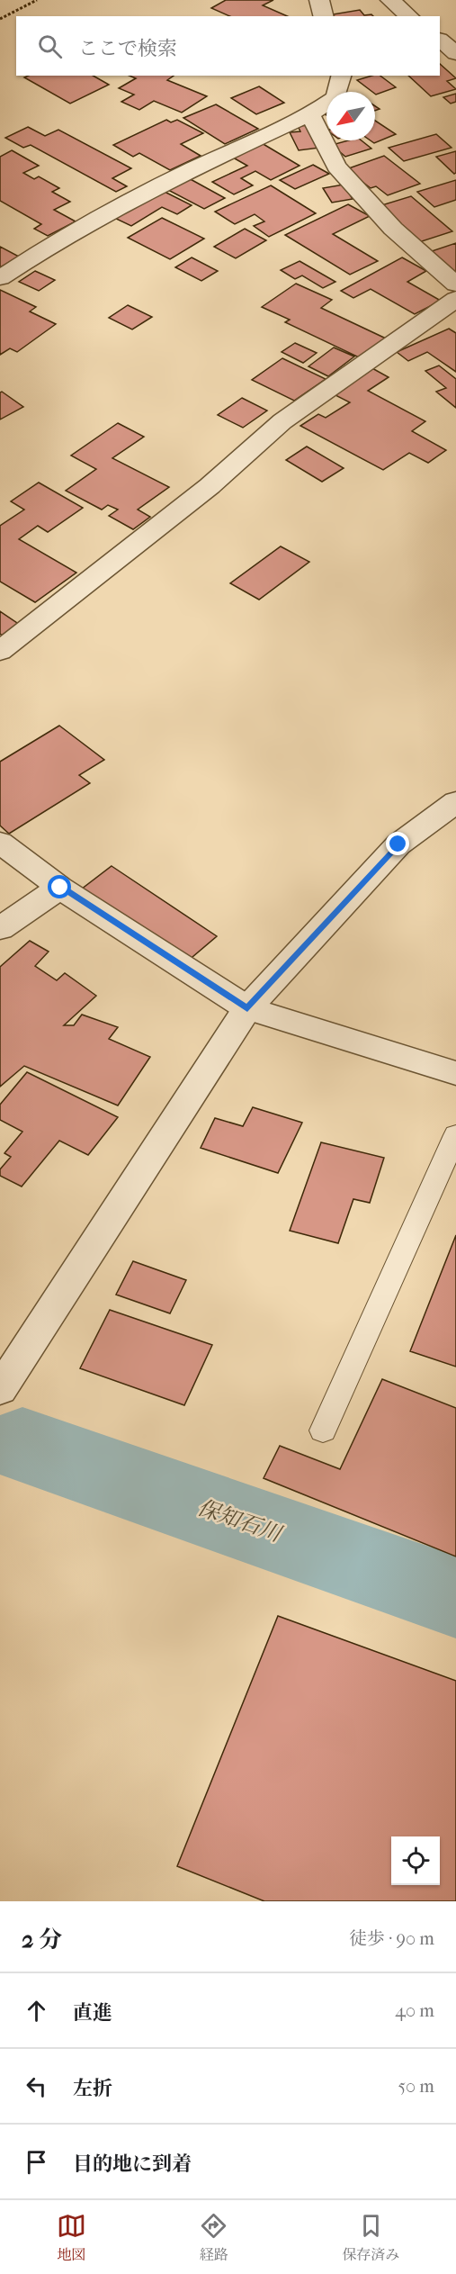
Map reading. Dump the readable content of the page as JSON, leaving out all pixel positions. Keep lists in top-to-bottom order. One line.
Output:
{"water":["保知石川"],"north":"bottom left","page":{"search":"ここで検索","heading":["2 分","徒歩 · 90 m"],"list":[["直進","40 m"],["左折","50 m"],"目的地に到着"],"nav":["地図","経路","保存済み"]}}
